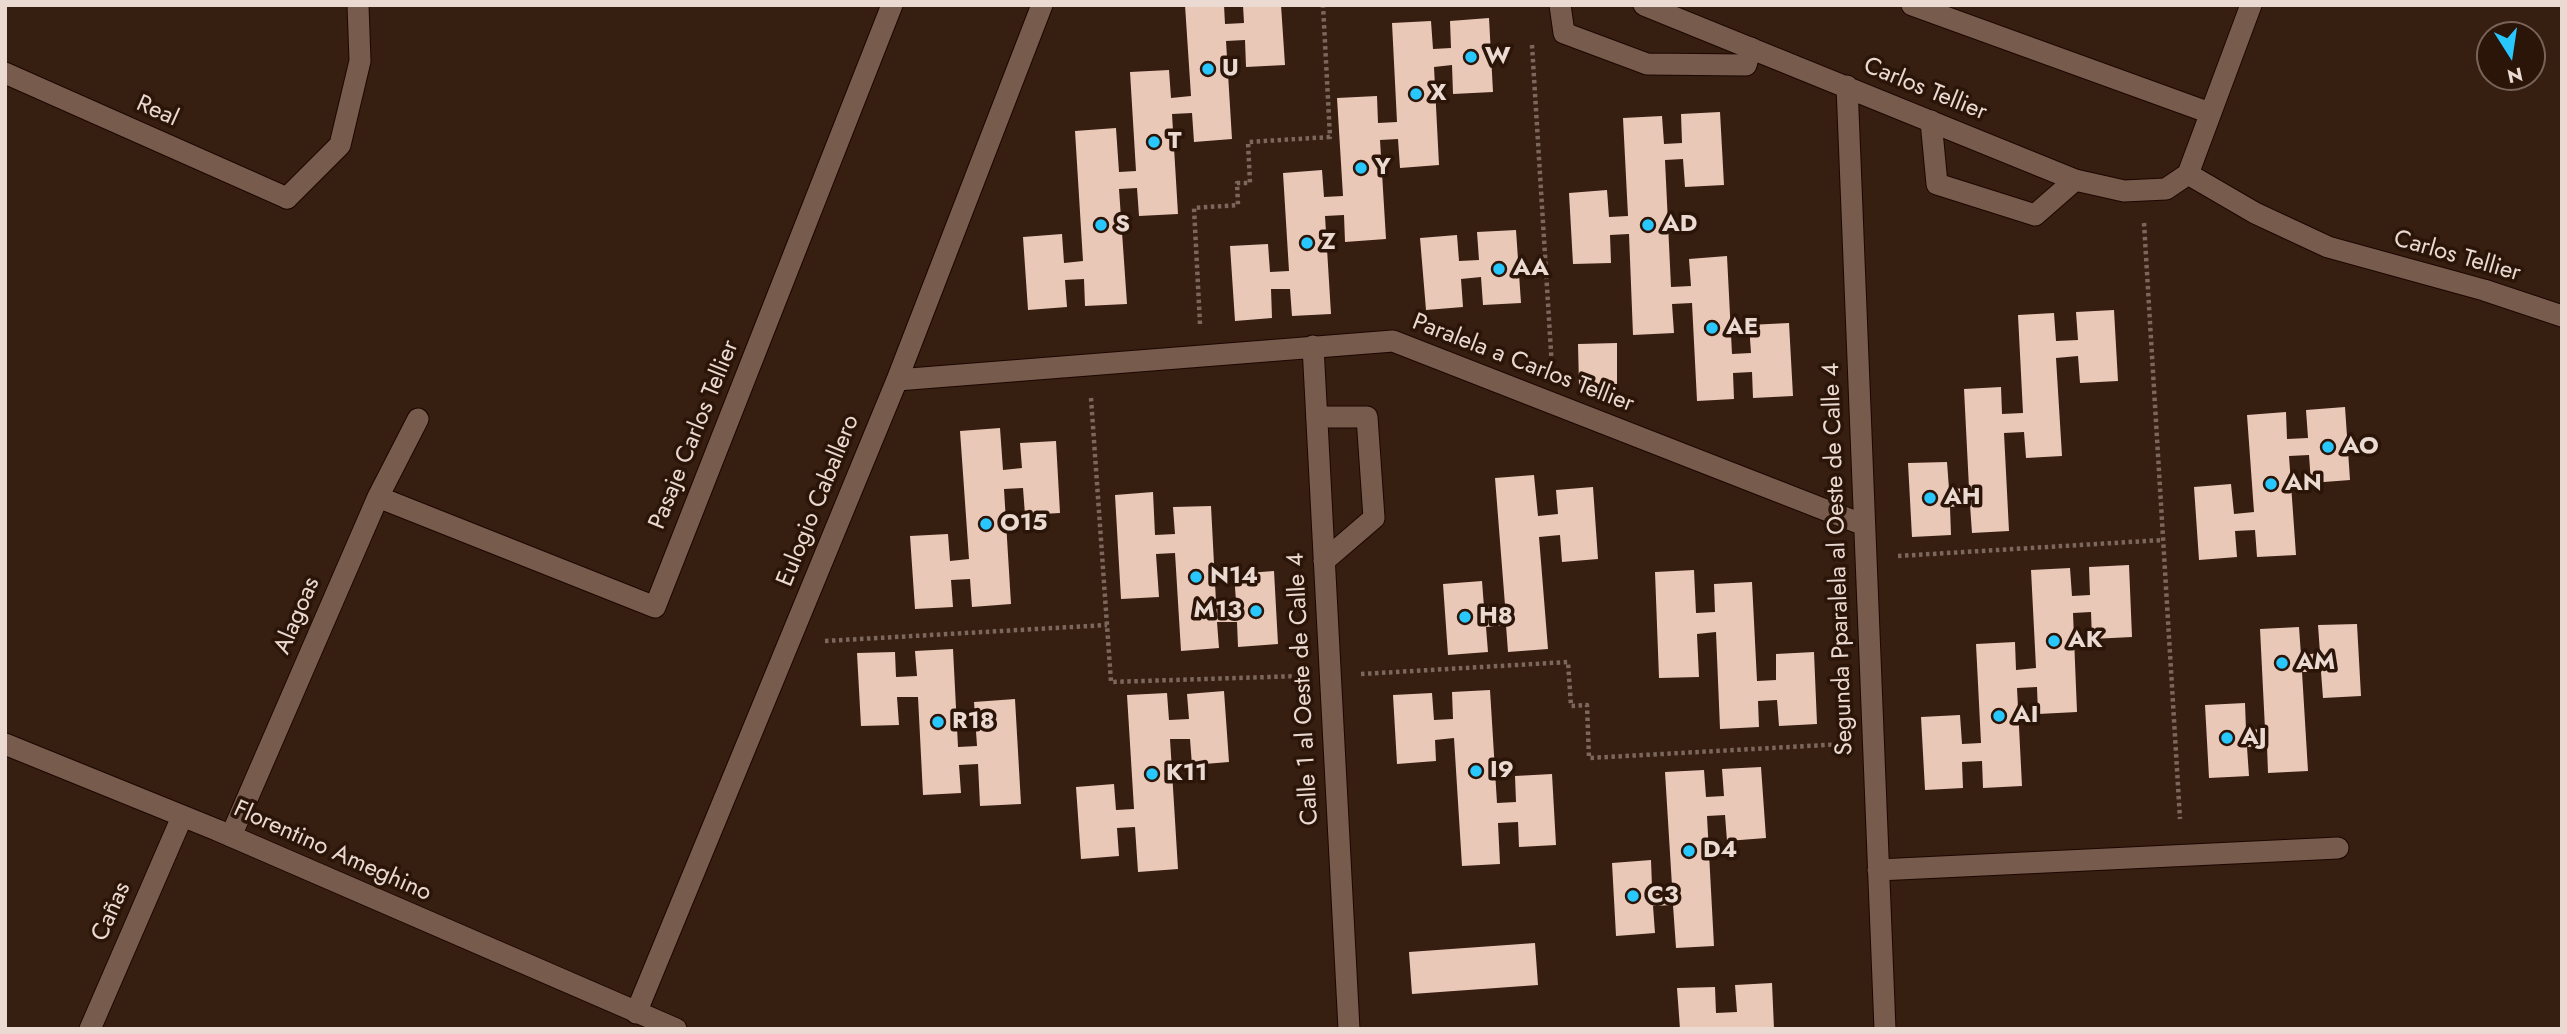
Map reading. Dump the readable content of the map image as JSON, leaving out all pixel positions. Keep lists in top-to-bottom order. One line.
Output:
{"streets":{"street":["Carlos Tellier","Real","Paralela a Carlos Tellier","Pasaje Carlos Tellier","Eulogio Caballero","Segunda Pparalela al Oeste de Calle 4","Alagoas","Calle 1 al Oeste de Calle 4","Florentino Ameghino","Cañas"]},"crossings":[["Carlos Tellier","Segunda Pparalela al Oeste de Calle 4"],["Paralela a Carlos Tellier","Eulogio Caballero"],["Paralela a Carlos Tellier","Segunda Pparalela al Oeste de Calle 4"],["Paralela a Carlos Tellier","Calle 1 al Oeste de Calle 4"],["Pasaje Carlos Tellier","Alagoas"],["Eulogio Caballero","Florentino Ameghino"],["Alagoas","Florentino Ameghino"],["Florentino Ameghino","Cañas"]],"places":["W","U","X","T","Y","S","AD","Z","AA","AE","AO","AN","AH","O15","N14","M13","H8","AK","AM","AI","R18","AJ","I9","K11","D4","C3"],"north":"bottom"}
